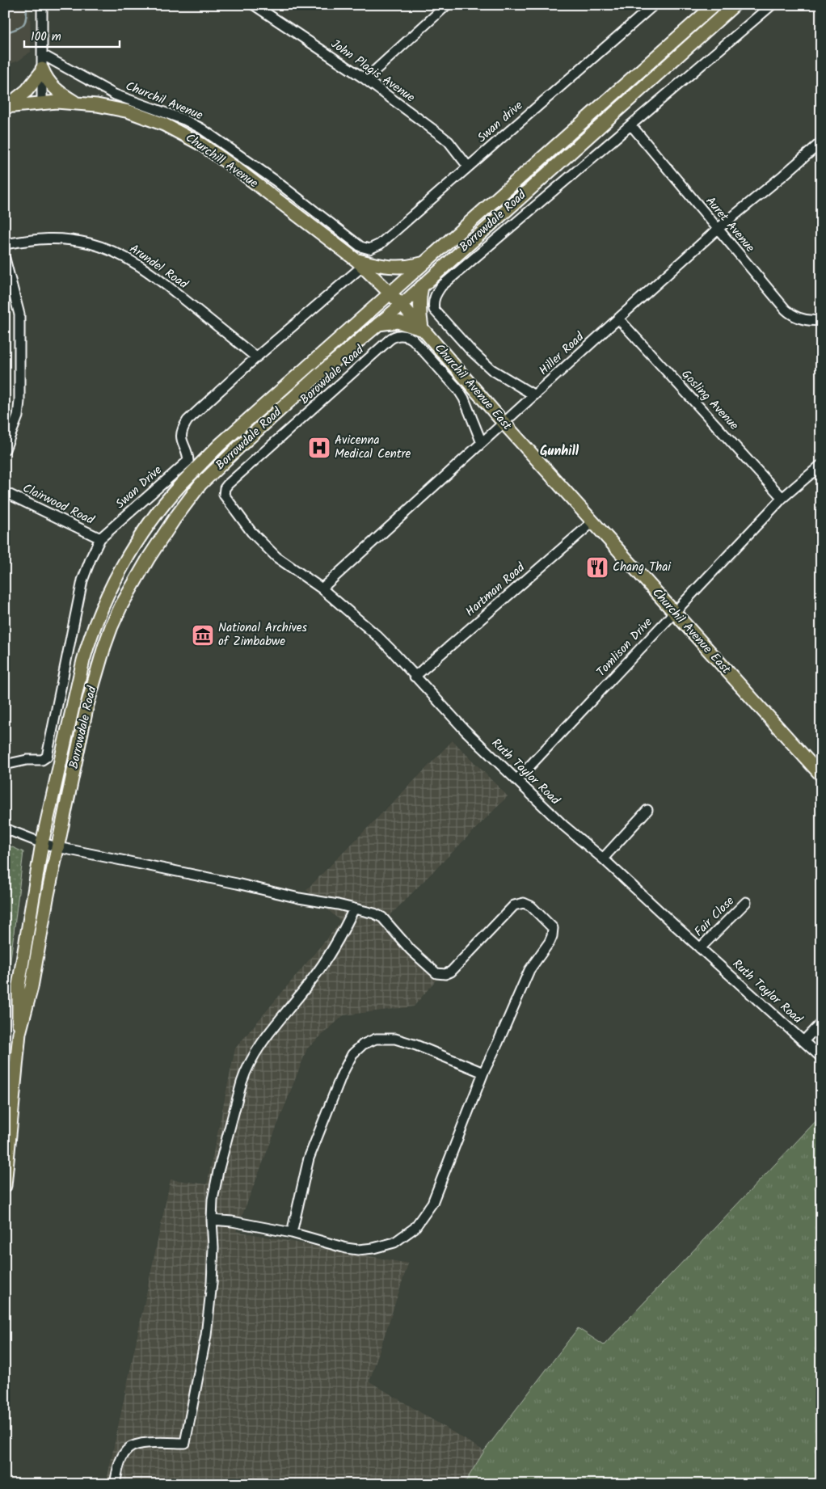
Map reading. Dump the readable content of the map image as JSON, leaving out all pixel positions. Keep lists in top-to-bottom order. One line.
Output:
{"streets":{"main road":["Churchill Avenue","Borrowdale Road","Churchil Avenue East"],"street":["John Plagis Avenue","Churchil Avenue","Swan drive","Auret Avenue","Arundel Road","Hiller Road","Borowdale Road","Gosling Avenue","Swan Drive","Clairwood Road","Hartman Road","Tomlison Drive","Ruth Taylor Road","Fair Close"]},"crossings":[["John Plagis Avenue","Swan drive"],["Churchil Avenue","Swan drive"],["Churchill Avenue","Borrowdale Road"],["Churchill Avenue","Churchil Avenue East"],["Churchill Avenue","Swan Drive"],["Borrowdale Road","Churchil Avenue East"],["Auret Avenue","Hiller Road"],["Auret Avenue","Churchil Avenue East"],["Arundel Road","Swan Drive"],["Hiller Road","Churchil Avenue East"],["Hiller Road","Gosling Avenue"],["Hiller Road","Ruth Taylor Road"],["Borowdale Road","Churchil Avenue East"],["Borowdale Road","Ruth Taylor Road"],["Churchil Avenue East","Hartman Road"],["Churchil Avenue East","Tomlison Drive"],["Gosling Avenue","Tomlison Drive"],["Swan Drive","Clairwood Road"],["Hartman Road","Ruth Taylor Road"],["Tomlison Drive","Ruth Taylor Road"],["Ruth Taylor Road","Fair Close"]],"districts":["Gunhill"],"places":{"hospital":["Avicenna Medical Centre"],"restaurant":["Chang Thai"],"museum":["National Archives of Zimbabwe"]},"scale_bar":"100 m"}
